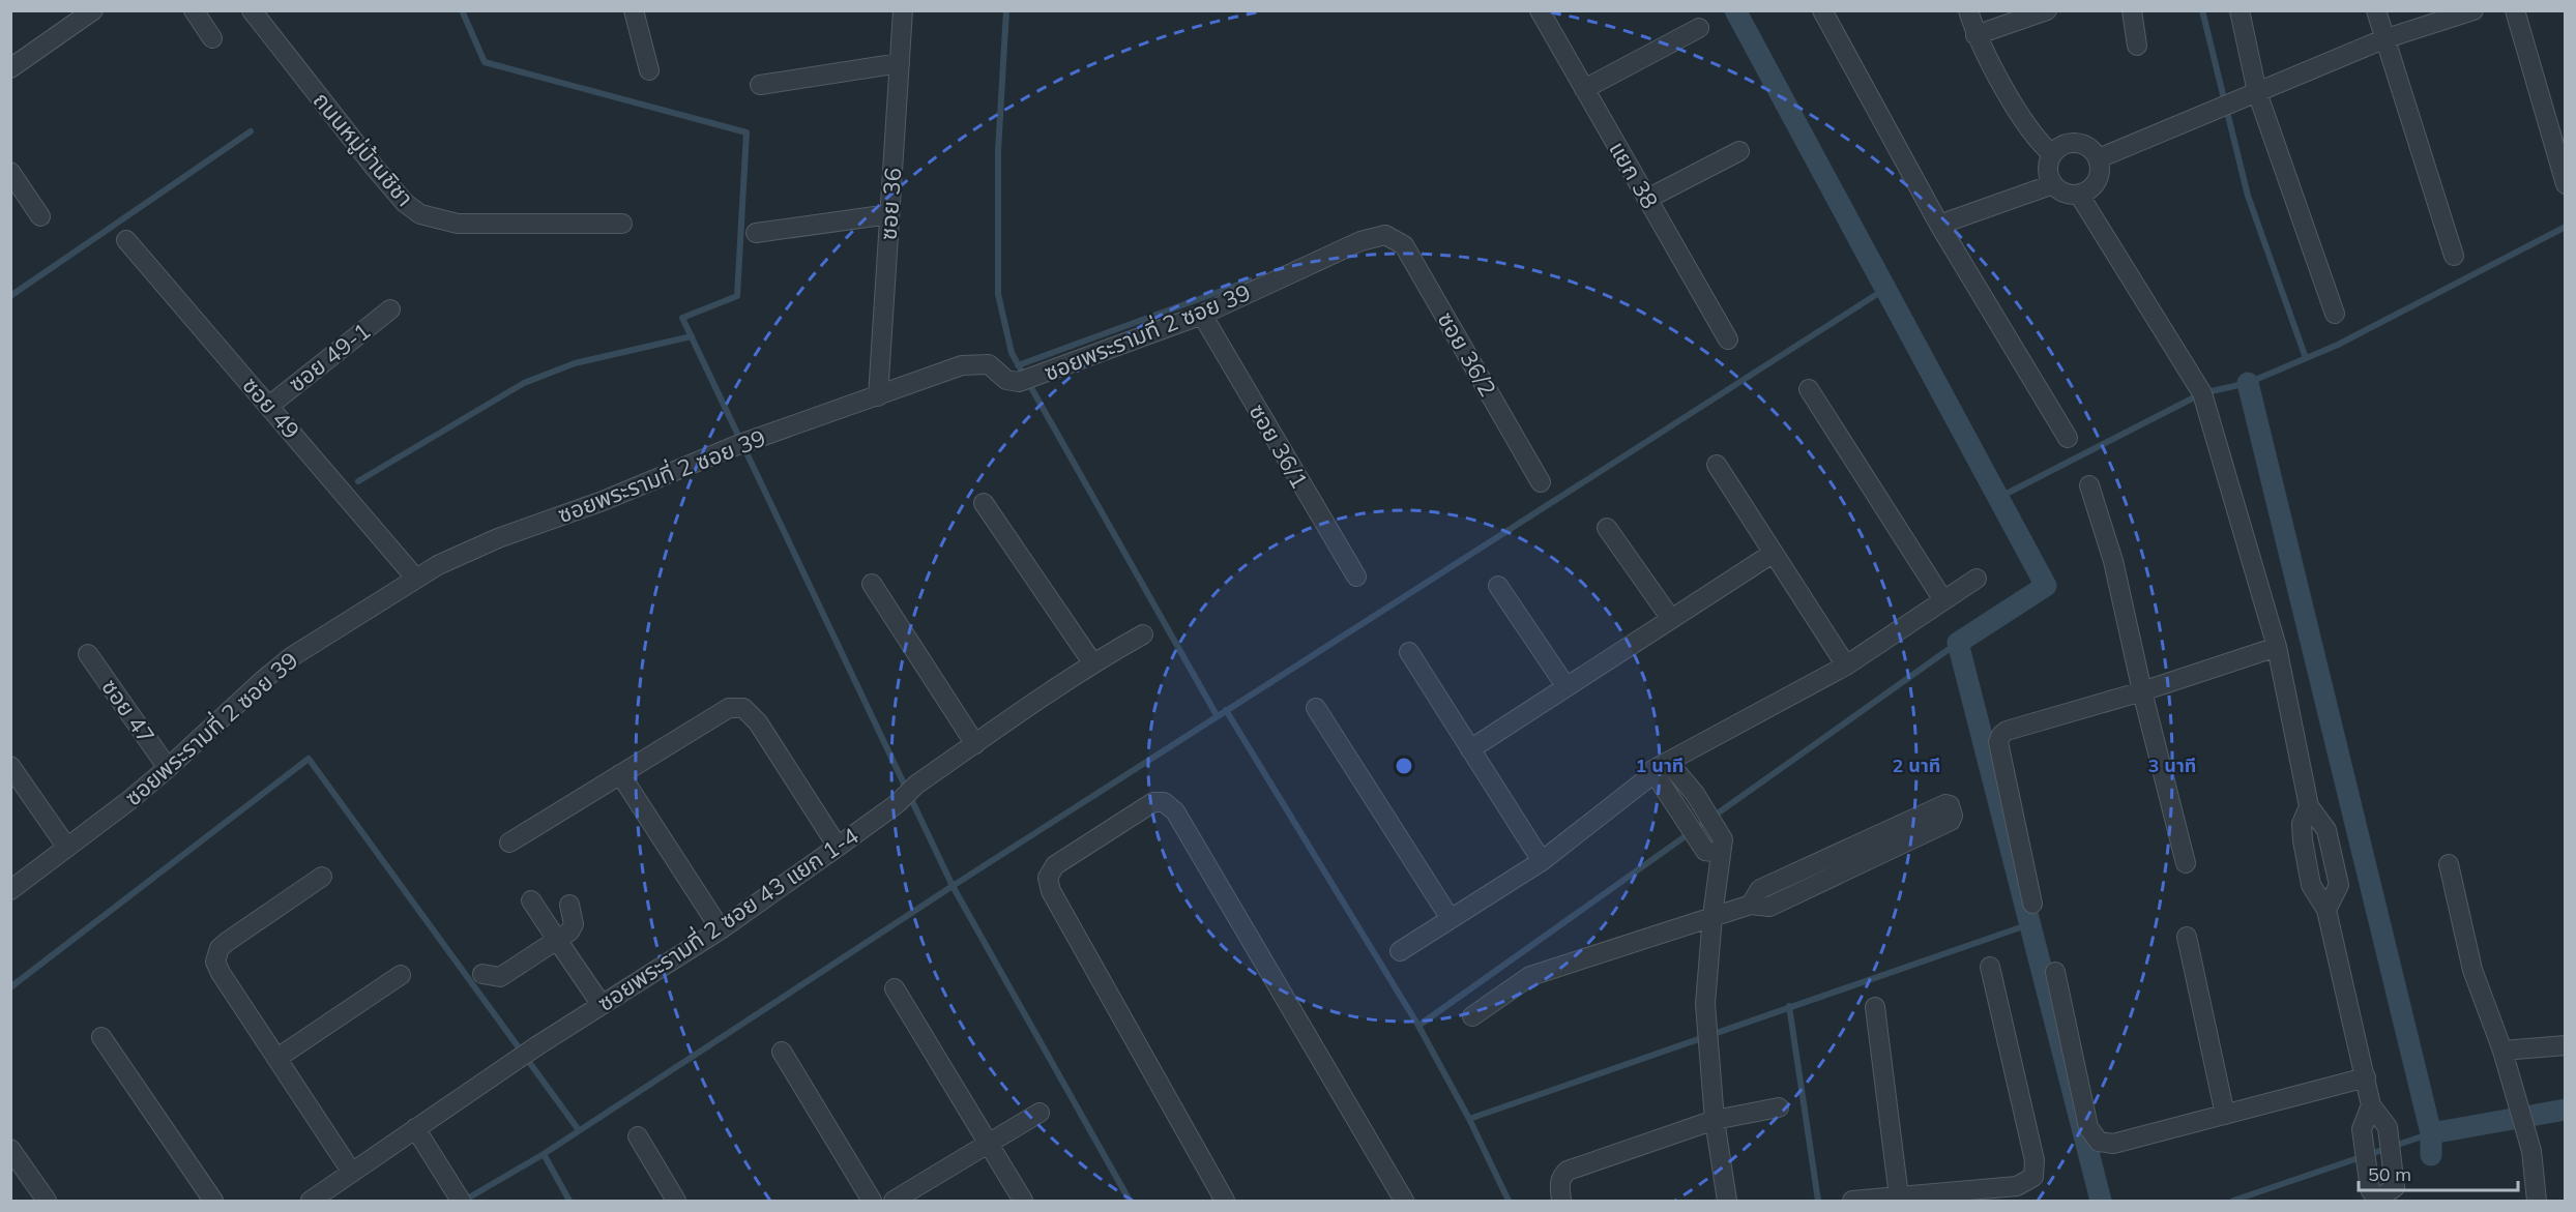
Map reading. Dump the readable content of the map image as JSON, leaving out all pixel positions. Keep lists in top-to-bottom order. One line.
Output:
{"streets":{"street":["ถนนหมู่บ้านชิชา","แยก 38","ซอย 36","ซอยพระรามที่ 2 ซอย 39","ซอย 36/2","ซอย 49-1","ซอย 49","ซอย 36/1","ซอย 47","ซอยพระรามที่ 2 ซอย 43 แยก 1-4"]},"crossings":[["ซอย 36","ซอยพระรามที่ 2 ซอย 39"],["ซอยพระรามที่ 2 ซอย 39","ซอย 36/2"],["ซอยพระรามที่ 2 ซอย 39","ซอย 49"],["ซอยพระรามที่ 2 ซอย 39","ซอย 36/1"],["ซอยพระรามที่ 2 ซอย 39","ซอย 47"],["ซอย 49-1","ซอย 49"]],"scale_bar":"50 m","rings":["1 นาที","2 นาที","3 นาที"]}
